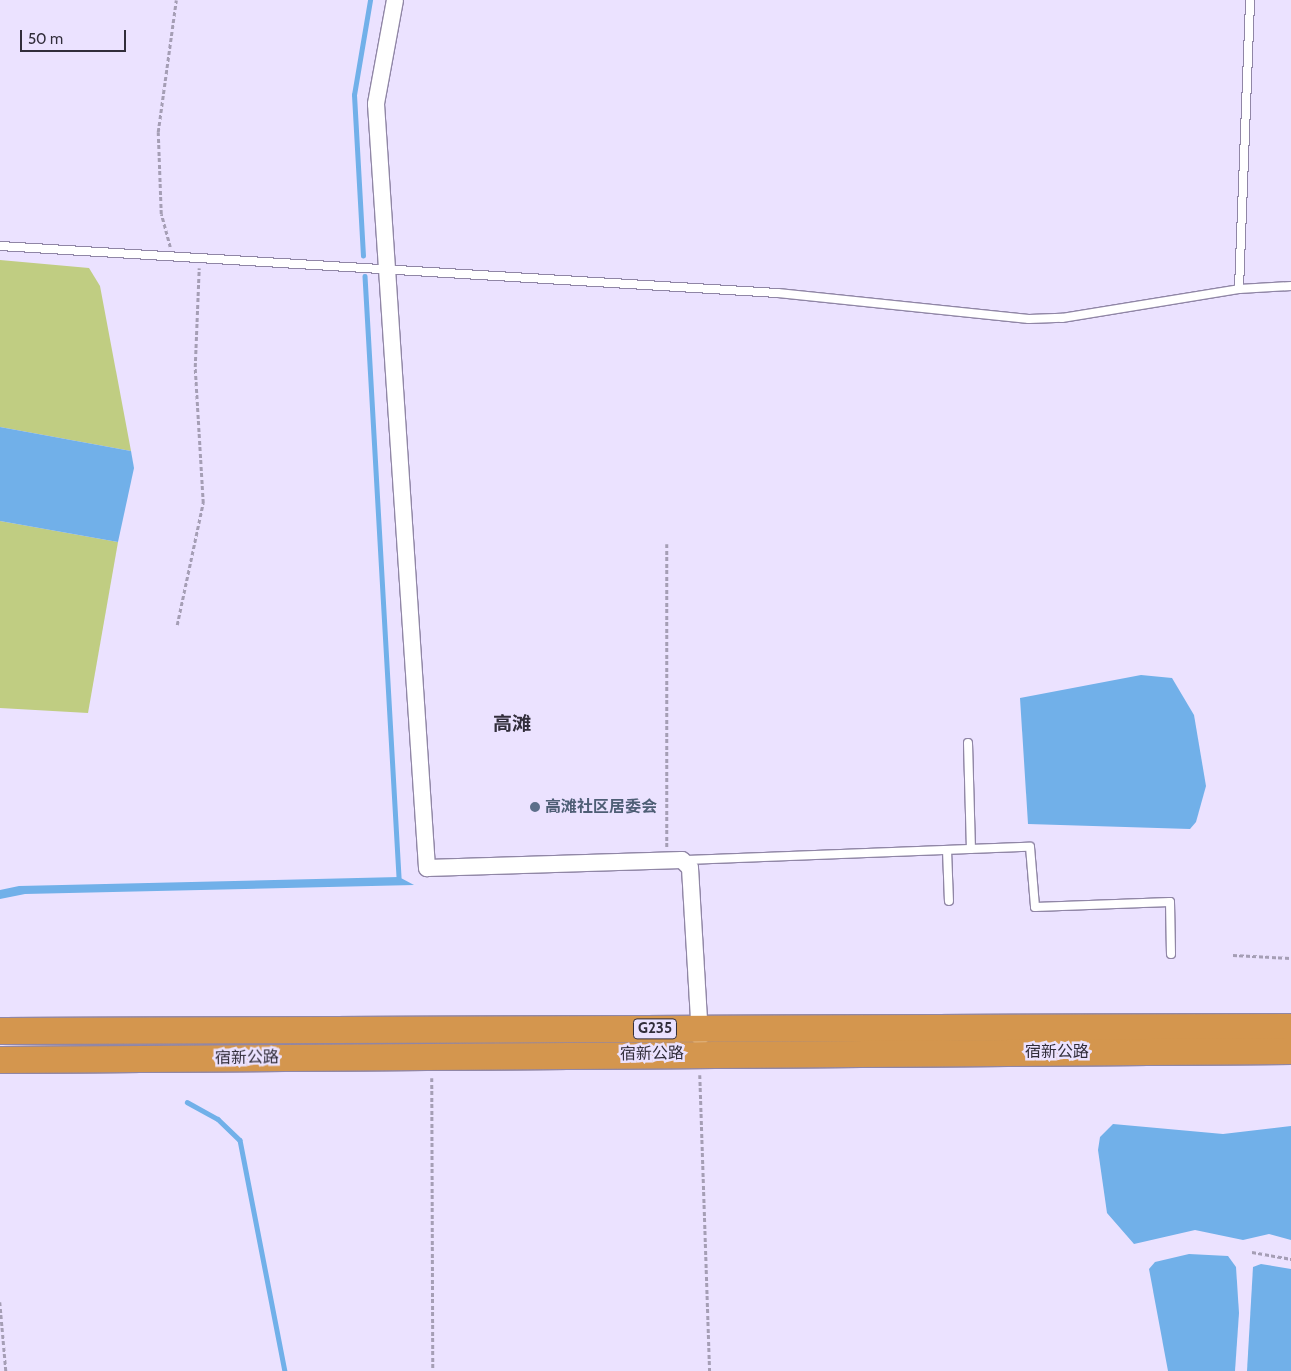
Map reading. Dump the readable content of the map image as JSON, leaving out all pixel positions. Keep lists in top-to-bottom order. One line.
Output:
{"streets":{"highway":["G235","宿新公路"]},"districts":["高滩"],"places":["高滩社区居委会"],"scale_bar":"50 m"}
